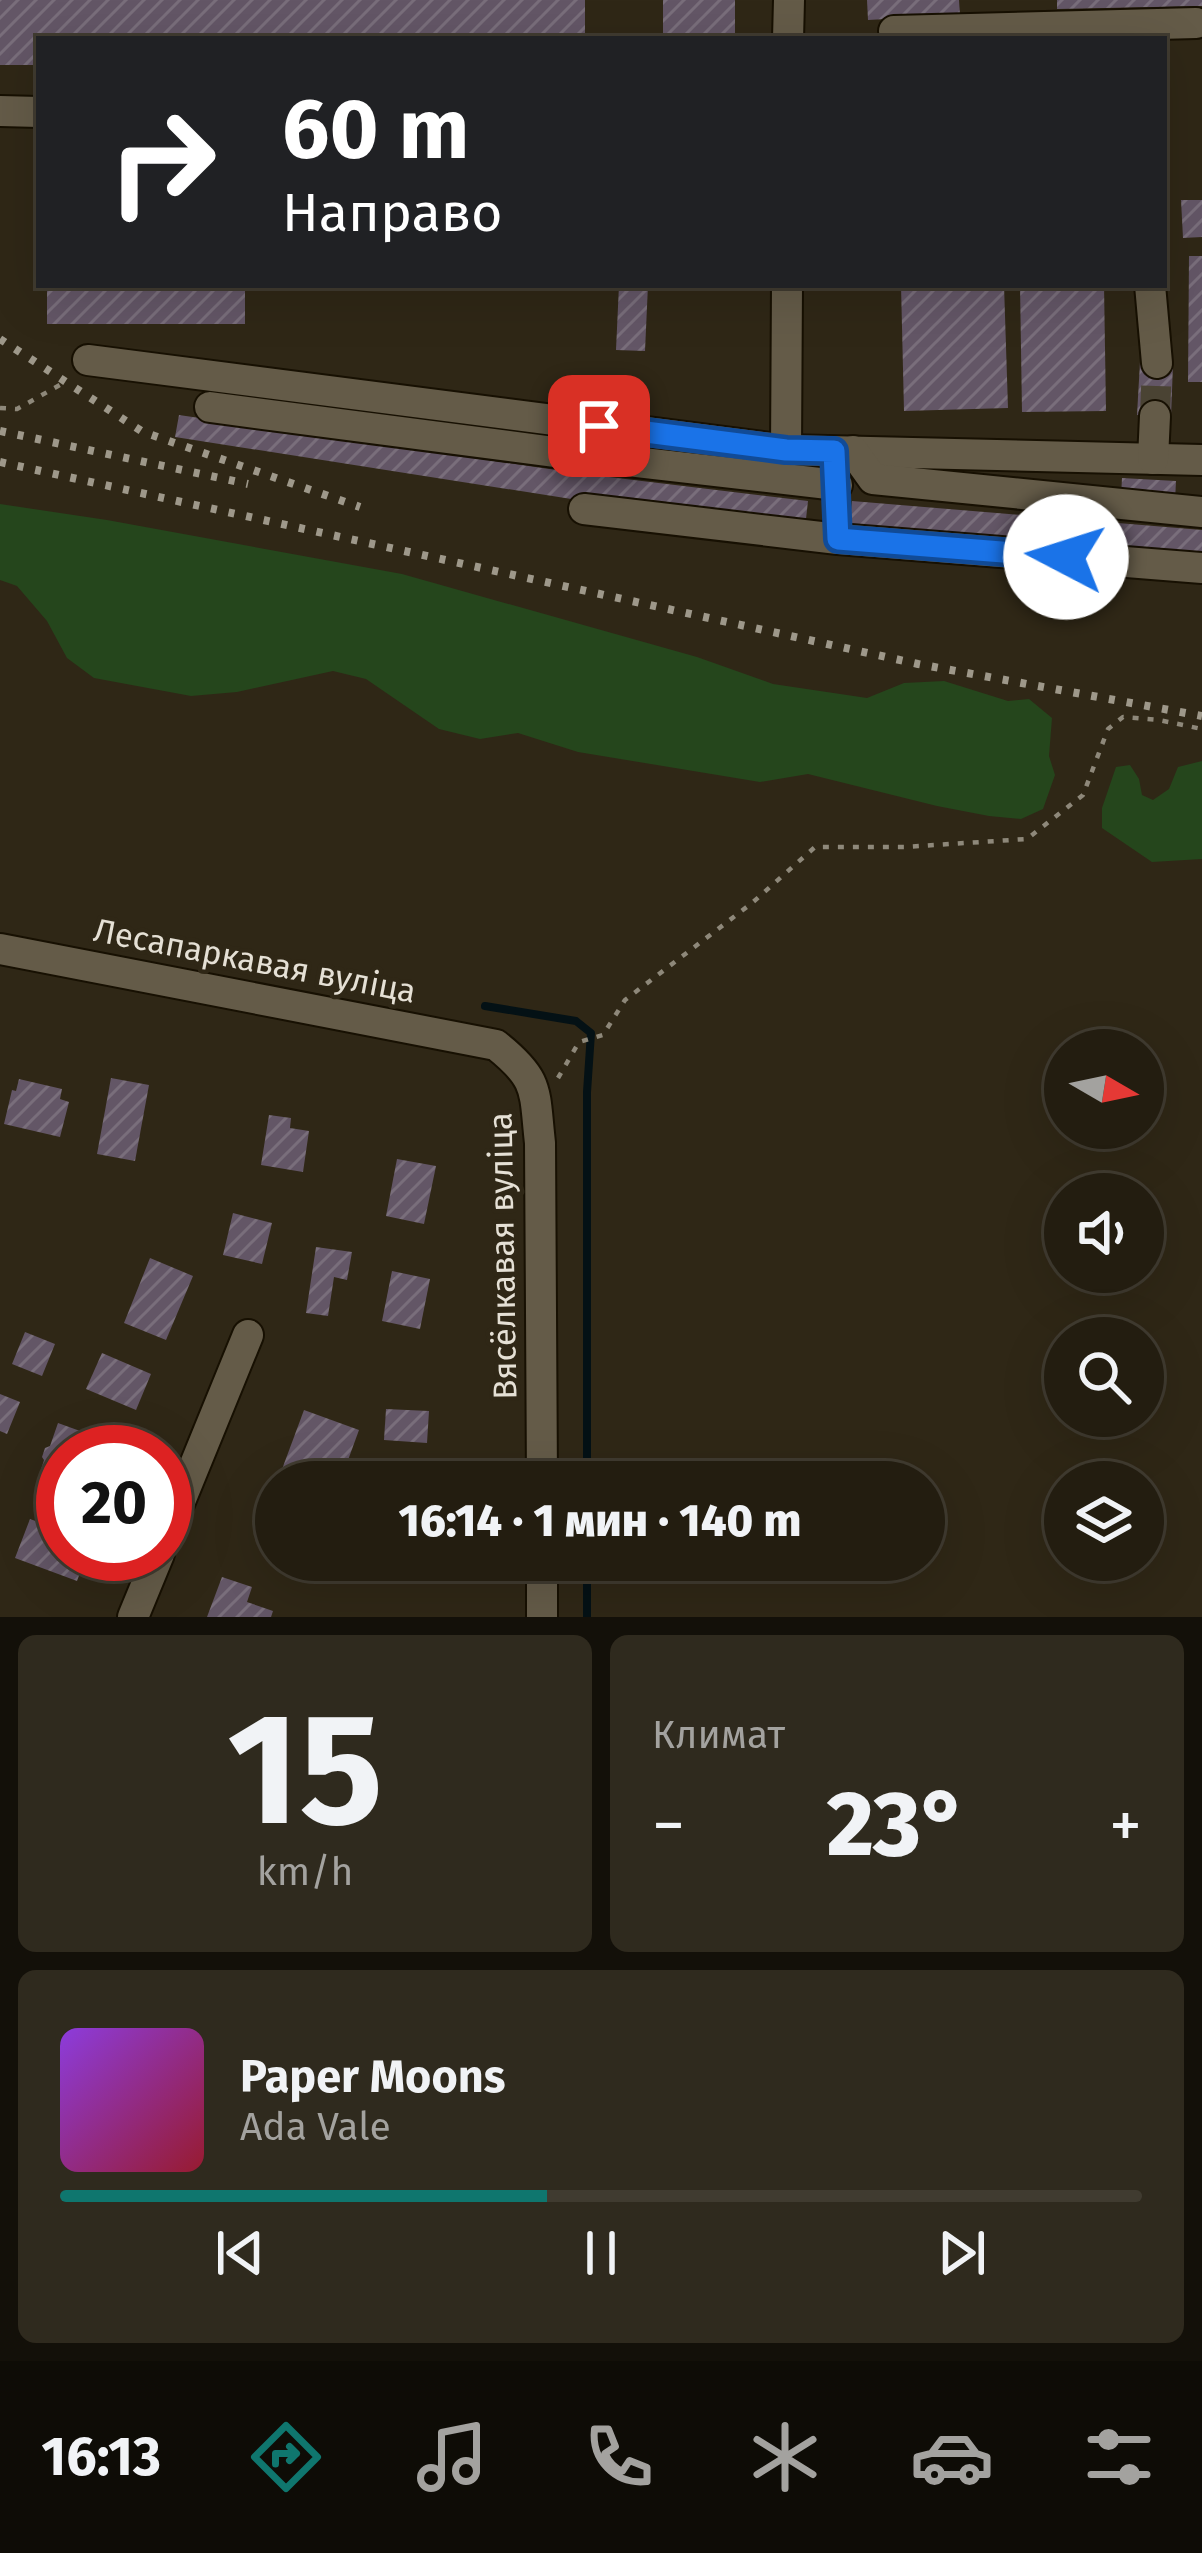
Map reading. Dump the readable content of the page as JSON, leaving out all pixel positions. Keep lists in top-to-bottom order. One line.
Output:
{"streets":{"street":["Лесапаркавая вуліца","Вясёлкавая вуліца"]},"crossings":[["Лесапаркавая вуліца","Вясёлкавая вуліца"]],"north":"right","page":{"turn":["60 m","Направо"],"limit":"20","trip":"16:14 · 1 мин · 140 m","tile":[["15","km/h"],"Климат"],"heat":["−","23°","+"],"song":["Paper Moons","Ada Vale"],"tabs":"16:13"}}
